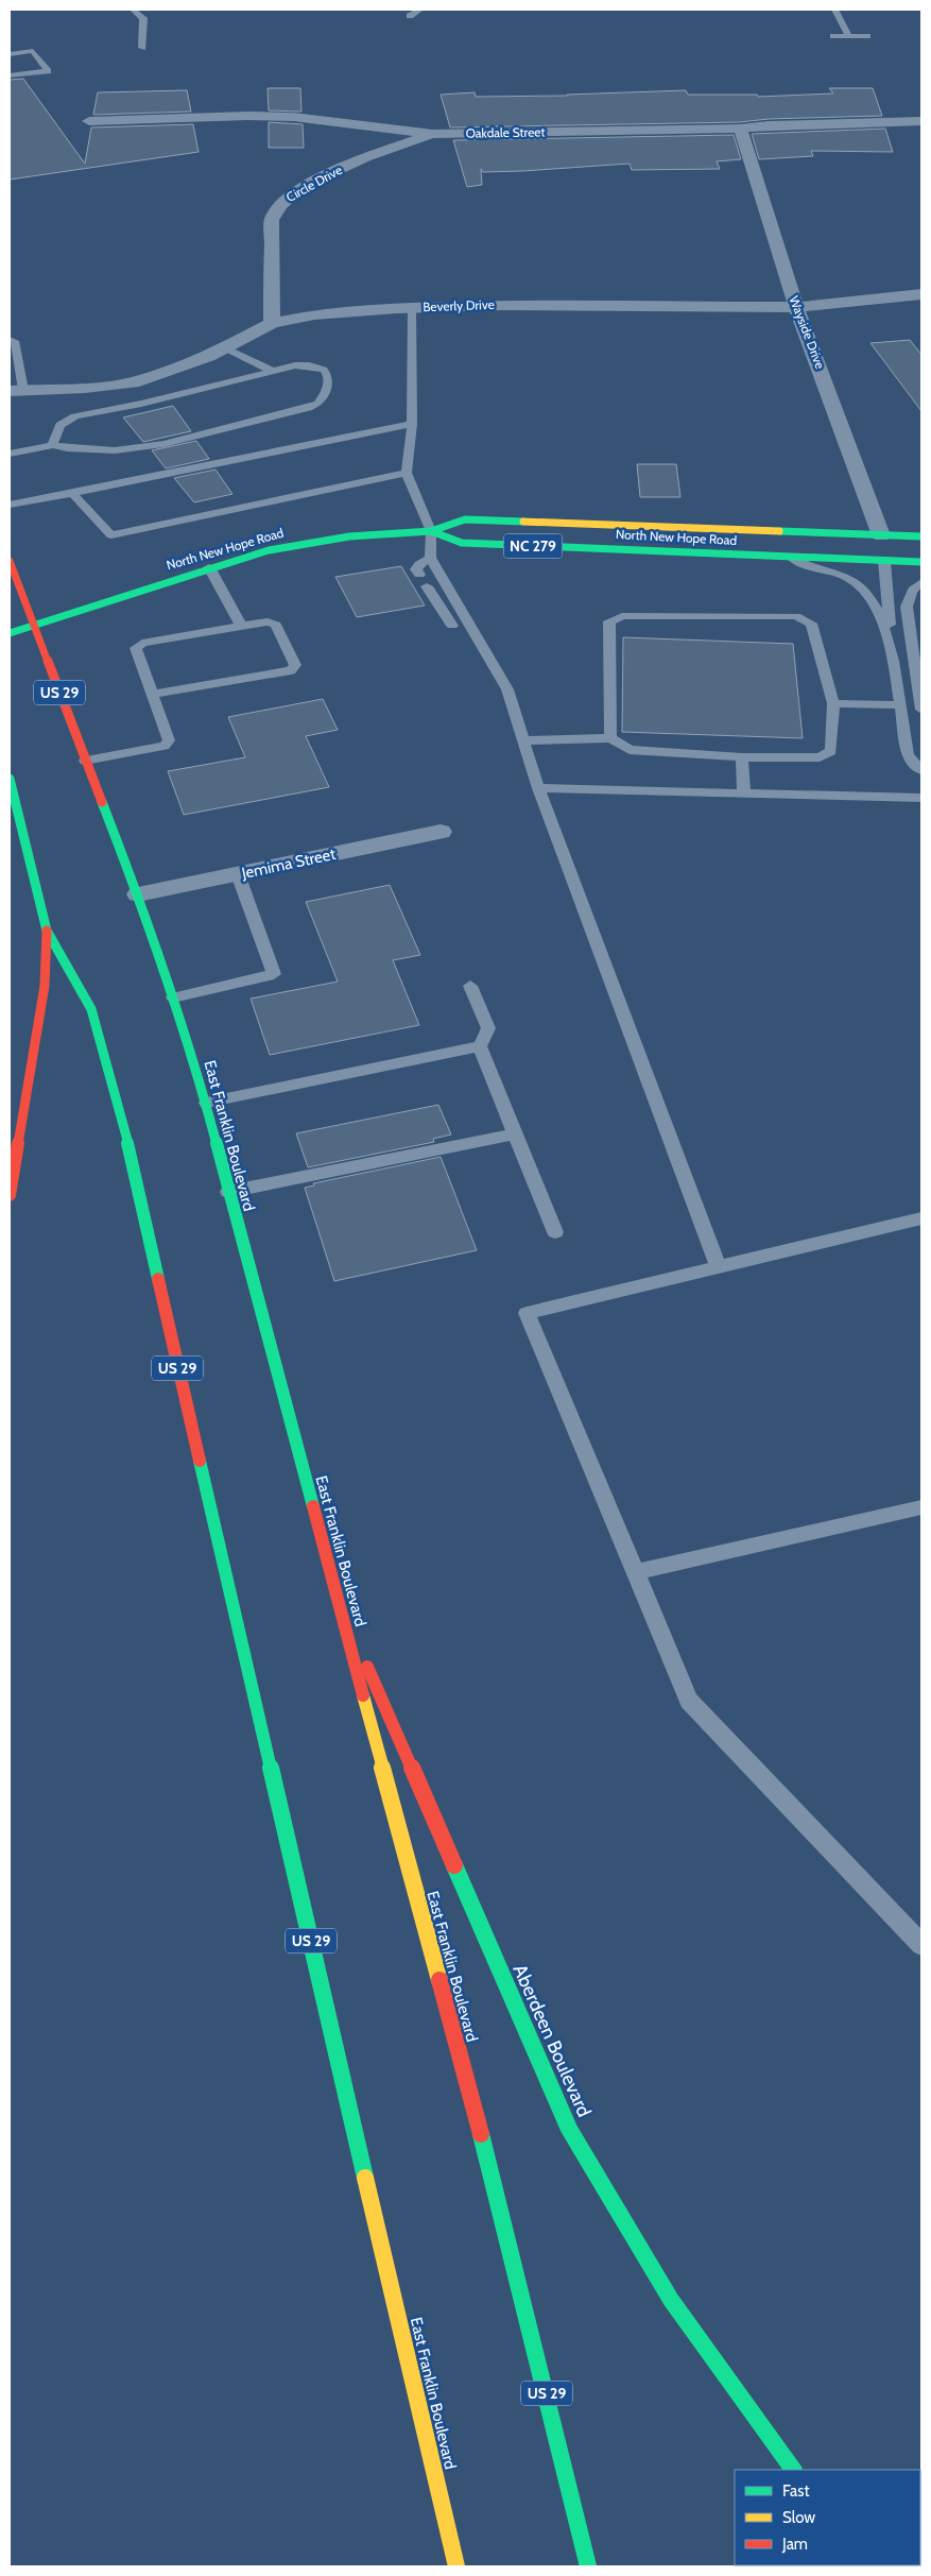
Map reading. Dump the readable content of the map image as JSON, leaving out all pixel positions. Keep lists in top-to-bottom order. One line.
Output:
{"streets":{"main road":["North New Hope Road","NC 279","US 29","East Franklin Boulevard","Aberdeen Boulevard"],"street":["Oakdale Street","Circle Drive","Beverly Drive","Wayside Drive","Jemima Street"]},"crossings":[["Oakdale Street","Circle Drive"],["Oakdale Street","Wayside Drive"],["Circle Drive","Beverly Drive"],["Beverly Drive","Wayside Drive"],["Wayside Drive","North New Hope Road"],["North New Hope Road","NC 279"],["North New Hope Road","East Franklin Boulevard"],["NC 279","East Franklin Boulevard"],["Jemima Street","East Franklin Boulevard"],["East Franklin Boulevard","Aberdeen Boulevard"]],"legend":["Fast","Slow","Jam"]}
